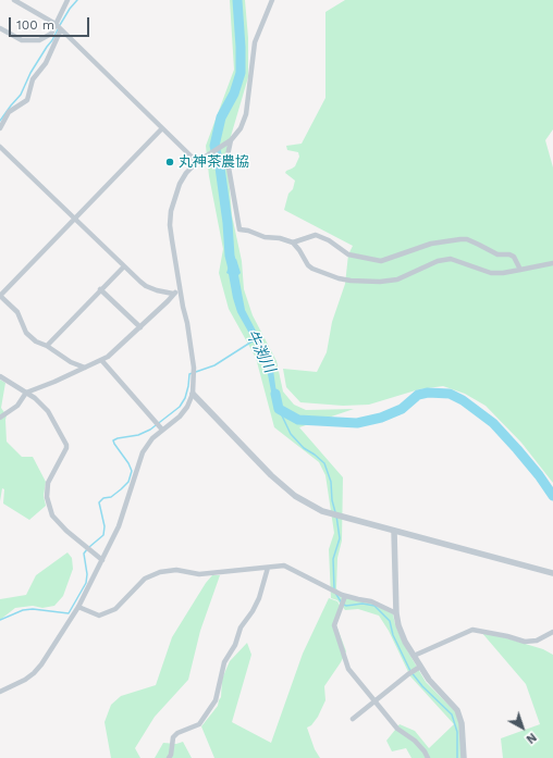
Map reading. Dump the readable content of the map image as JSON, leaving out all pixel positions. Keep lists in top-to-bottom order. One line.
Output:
{"water":["牛渕川"],"places":["丸神茶農協"],"scale_bar":"100 m","north":"bottom right"}
